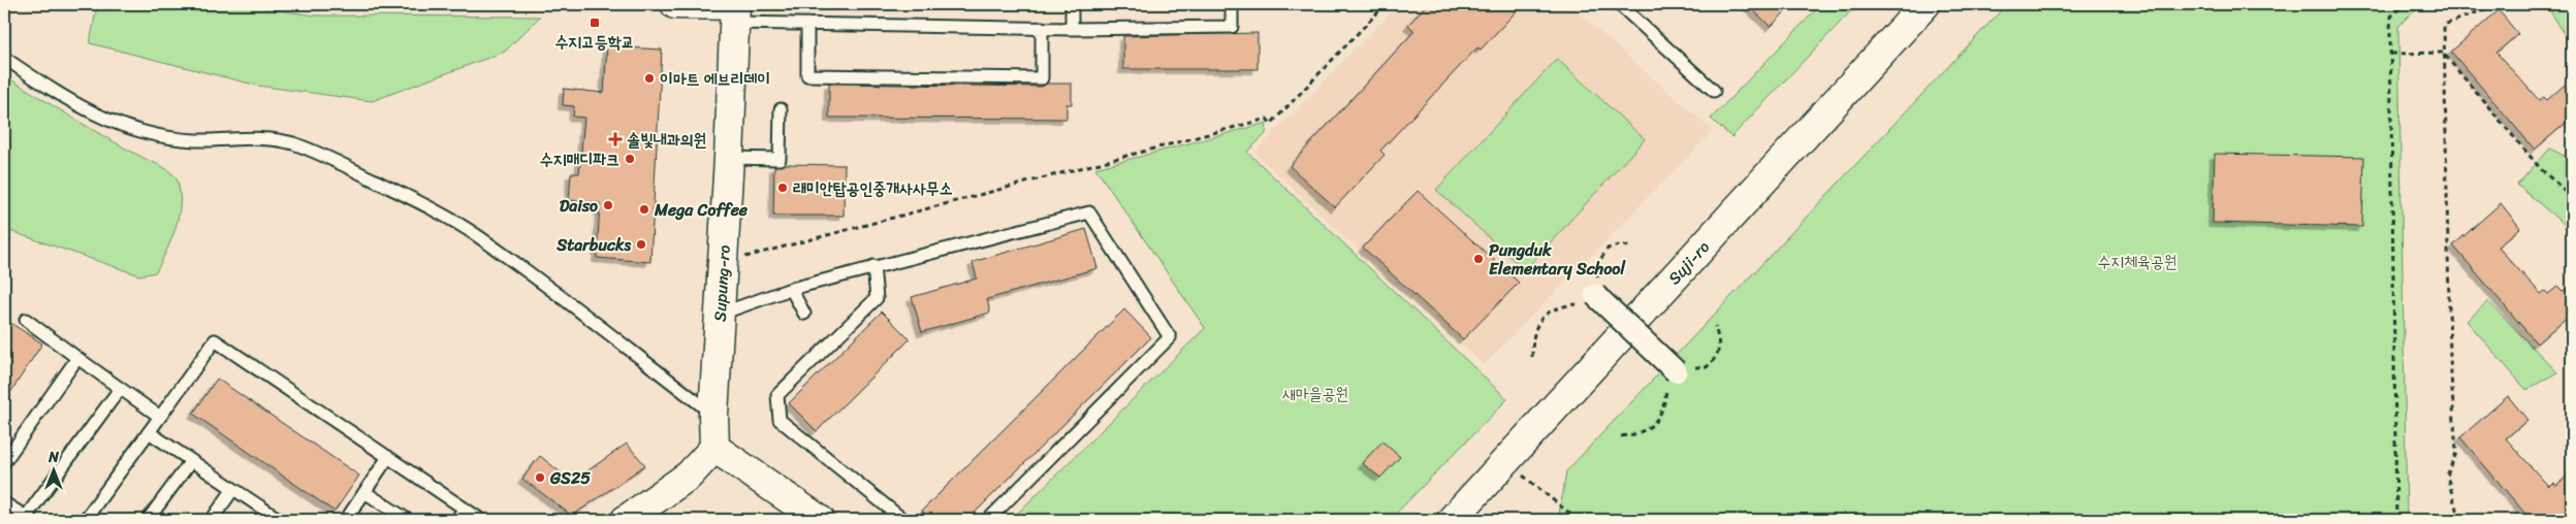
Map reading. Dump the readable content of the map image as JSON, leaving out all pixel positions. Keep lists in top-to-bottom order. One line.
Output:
{"streets":{"street":["Suji-ro","Supung-ro"]},"parks":["수지체육공원","새마을공원"],"places":{"transit":["수지고등학교"],"other":["이마트 에브리데이","수지매디파크","래미안탑공인중개사사무소","Daiso","Mega Coffee","Starbucks","Pungduk Elementary School","GS25"],"health":["솔빛내과의원"]},"north":"top"}
